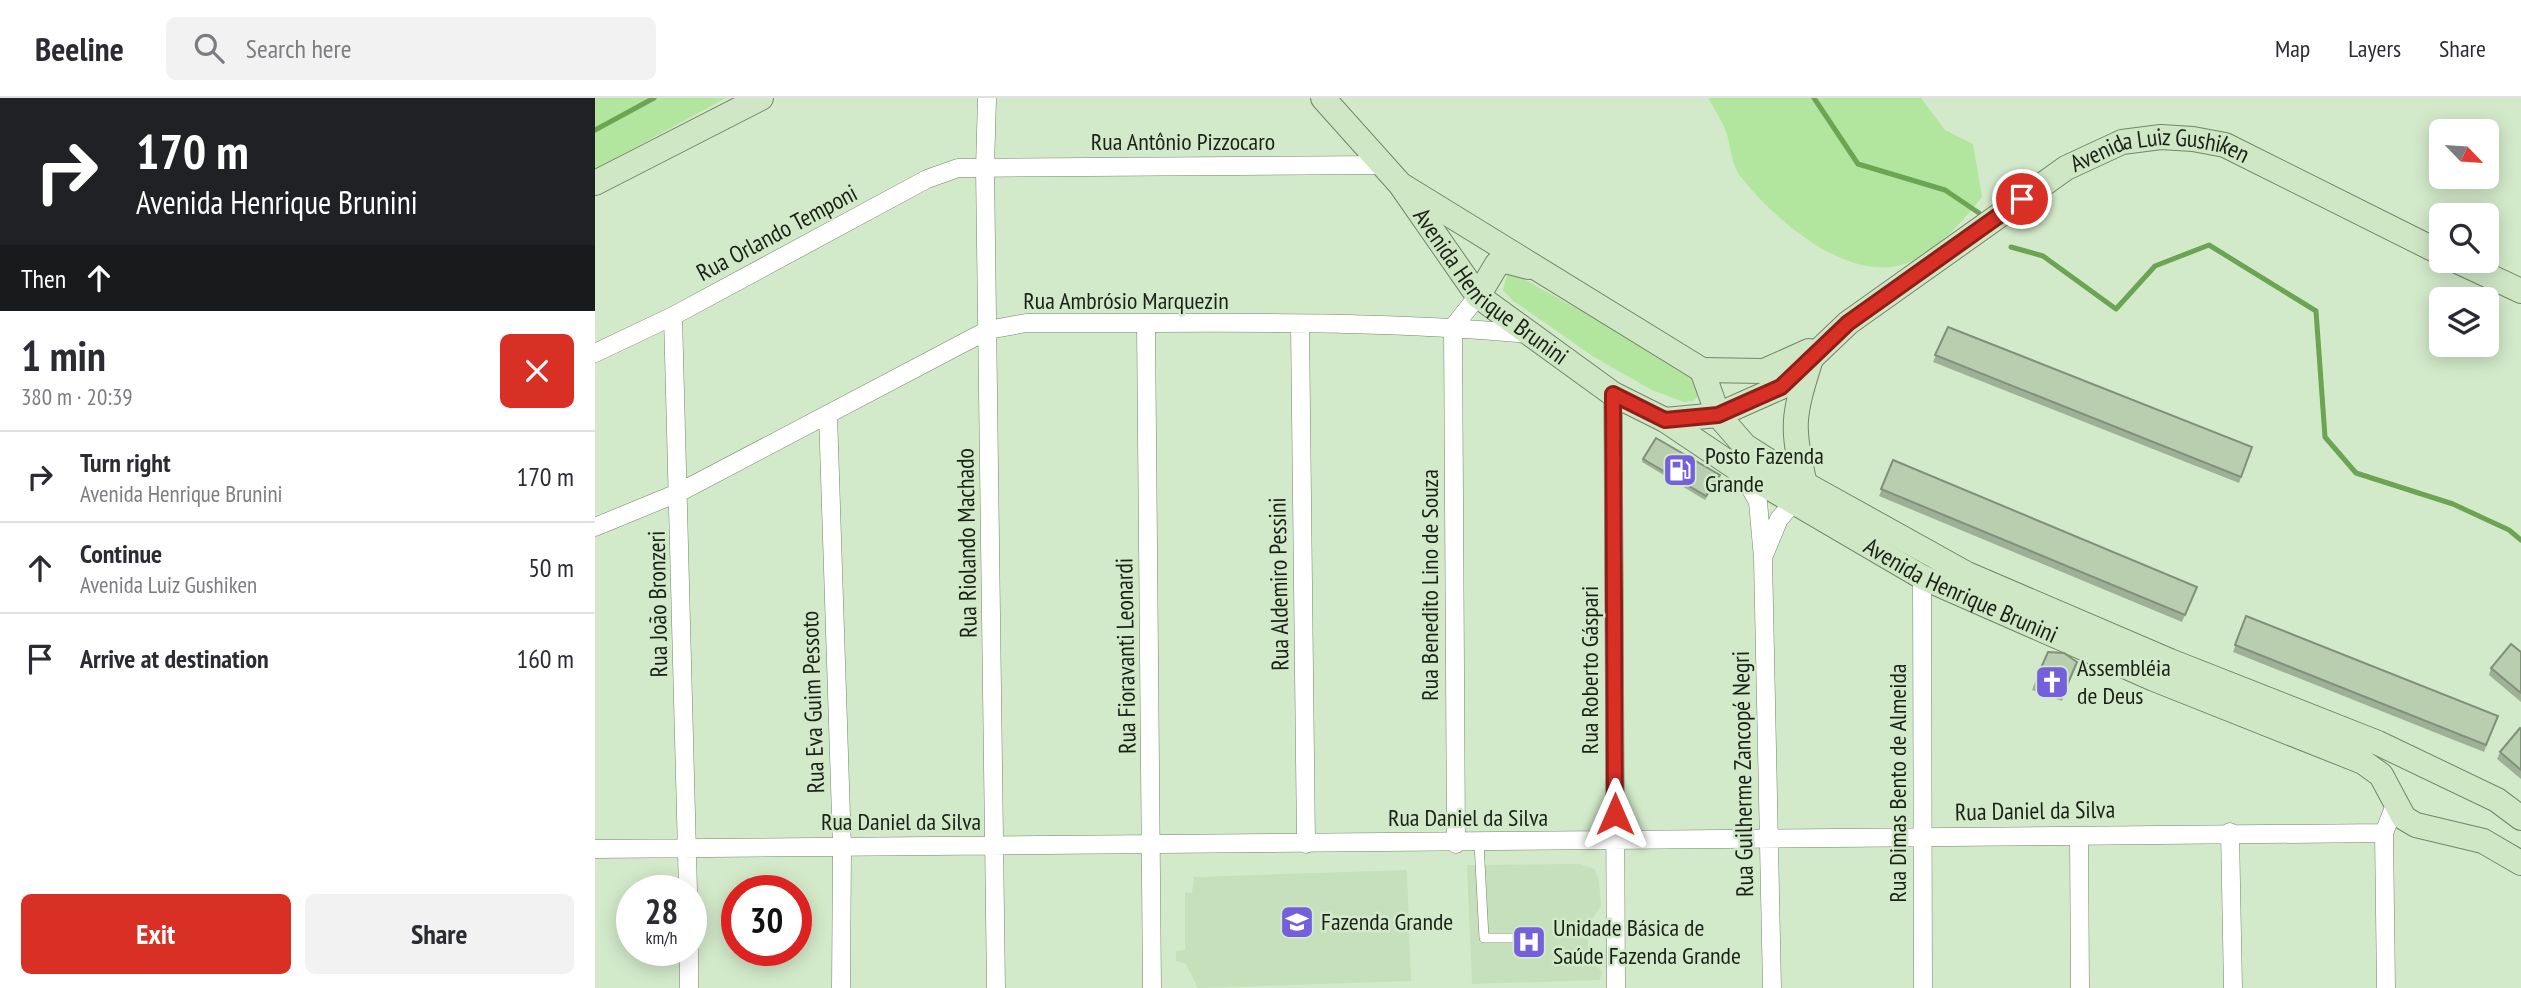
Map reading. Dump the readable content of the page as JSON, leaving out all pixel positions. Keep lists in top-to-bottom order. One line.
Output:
{"streets":{"main road":["Avenida Luiz Gushiken","Avenida Henrique Brunini"],"street":["Rua Antônio Pizzocaro","Rua Orlando Temponi","Rua Ambrósio Marquezin","Rua Riolando Machado","Rua Aldemiro Pessini","Rua Benedito Lino de Souza","Rua João Bronzeri","Rua Fioravanti Leonardi","Rua Roberto Gáspari","Rua Eva Guim Pessoto","Rua Guilherme Zancopé Negri","Rua Dimas Bento de Almeida","Rua Daniel da Silva"]},"crossings":[["Rua Antônio Pizzocaro","Rua Orlando Temponi"],["Rua Antônio Pizzocaro","Avenida Henrique Brunini"],["Rua Antônio Pizzocaro","Rua Riolando Machado"],["Avenida Luiz Gushiken","Avenida Henrique Brunini"],["Rua Orlando Temponi","Rua Riolando Machado"],["Rua Orlando Temponi","Rua João Bronzeri"],["Avenida Henrique Brunini","Rua Ambrósio Marquezin"],["Avenida Henrique Brunini","Rua Roberto Gáspari"],["Avenida Henrique Brunini","Rua Guilherme Zancopé Negri"],["Avenida Henrique Brunini","Rua Dimas Bento de Almeida"],["Rua Ambrósio Marquezin","Rua Riolando Machado"],["Rua Ambrósio Marquezin","Rua Aldemiro Pessini"],["Rua Ambrósio Marquezin","Rua Benedito Lino de Souza"],["Rua Ambrósio Marquezin","Rua João Bronzeri"],["Rua Ambrósio Marquezin","Rua Fioravanti Leonardi"],["Rua Ambrósio Marquezin","Rua Eva Guim Pessoto"],["Rua Riolando Machado","Rua Daniel da Silva"],["Rua Aldemiro Pessini","Rua Daniel da Silva"],["Rua Benedito Lino de Souza","Rua Daniel da Silva"],["Rua João Bronzeri","Rua Daniel da Silva"],["Rua Fioravanti Leonardi","Rua Daniel da Silva"],["Rua Roberto Gáspari","Rua Daniel da Silva"],["Rua Eva Guim Pessoto","Rua Daniel da Silva"],["Rua Guilherme Zancopé Negri","Rua Daniel da Silva"],["Rua Dimas Bento de Almeida","Rua Daniel da Silva"]],"places":{"fuel station":["Posto Fazenda Grande"],"church":["Assembléia de Deus"],"school or university":["Fazenda Grande"],"hospital":["Unidade Básica de Saúde Fazenda Grande"]},"north":"bottom right","page":{"header":"Beeline","search":"Search here","nav":["Map","Layers","Share"],"turn":["170 m","Avenida Henrique Brunini"],"then":"Then","heading":["1 min","380 m · 20:39"],"list":[{"name":"Turn right","note":"Avenida Henrique Brunini","value":"170 m"},{"name":"Continue","note":"Avenida Luiz Gushiken","value":"50 m"},{"name":"Arrive at destination","value":"160 m"}],"speed":"28 km/h","limit":"30","buttons":["Exit","Share"]}}
